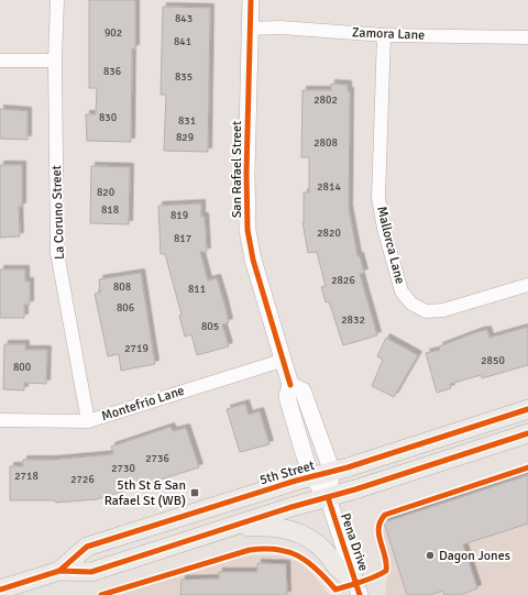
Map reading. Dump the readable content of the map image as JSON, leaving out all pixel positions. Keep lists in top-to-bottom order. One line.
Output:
{"streets":{"main road":["5th Street"],"street":["Zamora Lane","San Rafael Street","La Coruno Street","Mallorca Lane","Montefrio Lane","Pena Drive"]},"crossings":[["Zamora Lane","San Rafael Street"],["Zamora Lane","Mallorca Lane"],["San Rafael Street","Montefrio Lane"],["San Rafael Street","5th Street"],["San Rafael Street","Pena Drive"],["La Coruno Street","Montefrio Lane"],["5th Street","Pena Drive"]],"places":{"transit":["5th St & San Rafael St (WB)"],"other":["Dagon Jones"]},"house_numbers":["843","902","841","836","835","2802","830","831","829","2808","2814","820","818","819","2820","817","2826","808","811","806","2832","805","2719","2850","800","2736","2730","2718","2726"]}
